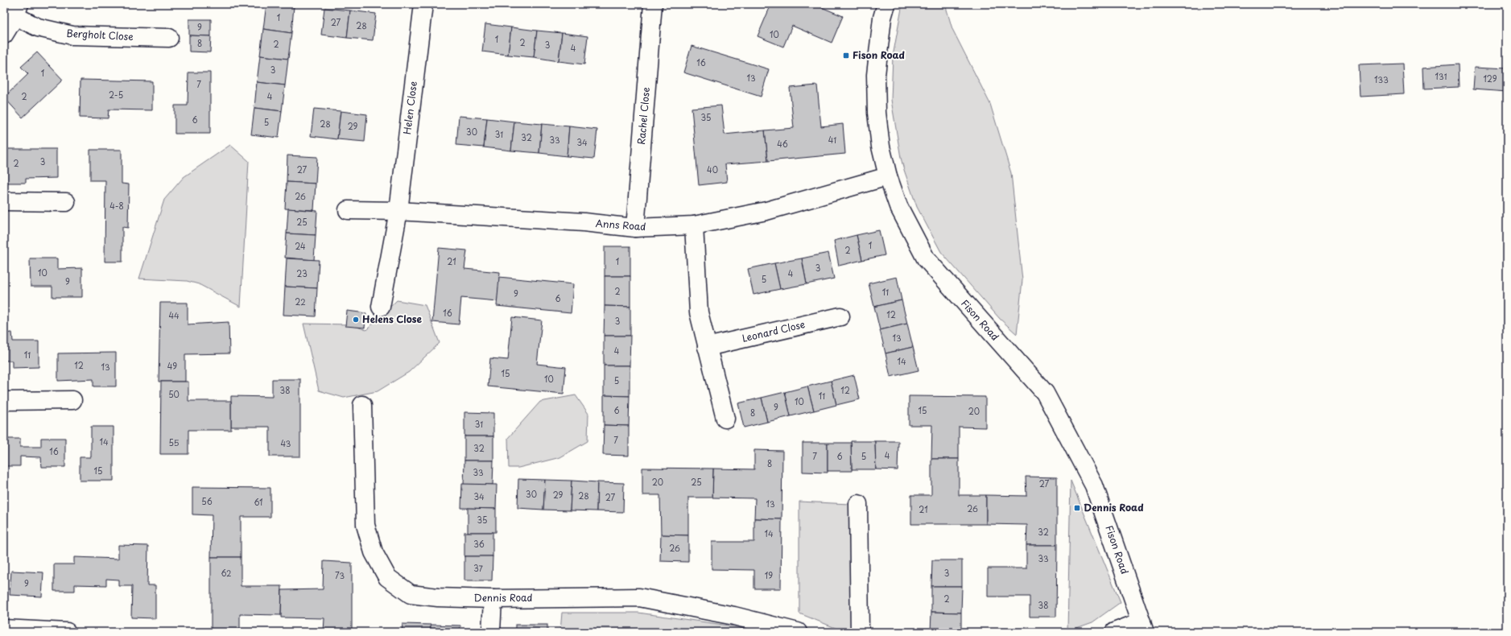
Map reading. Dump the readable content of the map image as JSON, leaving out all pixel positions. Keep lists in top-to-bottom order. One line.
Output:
{"streets":{"street":["Bergholt Close","Helen Close","Rachel Close","Anns Road","Fison Road","Leonard Close","Dennis Road"]},"crossings":[["Helen Close","Anns Road"],["Rachel Close","Anns Road"],["Anns Road","Fison Road"]],"places":{"transit":["Fison Road","Dennis Road"],"other":["Helens Close"]},"house_numbers":["1","27","28","9","10","1","2","8","2","3","4","16","3","1","131","13","129","133","7","2-5","2","4","35","6","5","28","29","30","31","32","33","41","34","46","3","2","27","40","26","4-8","25","1","24","2","21","1","3","10","23","4","5","9","2","11","9","6","22","16","12","44","3","13","4","11","14","12","49","13","15","10","5","38","12","50","11","10","9","6","15","20","8","31","7","14","55","43","32","16","4","7","6","5","8","15","33","20","25","27","30","29","28","34","27","56","61","13","26","21","35","32","14","36","26","33","37","62","3","73","19","9","2","38"]}
